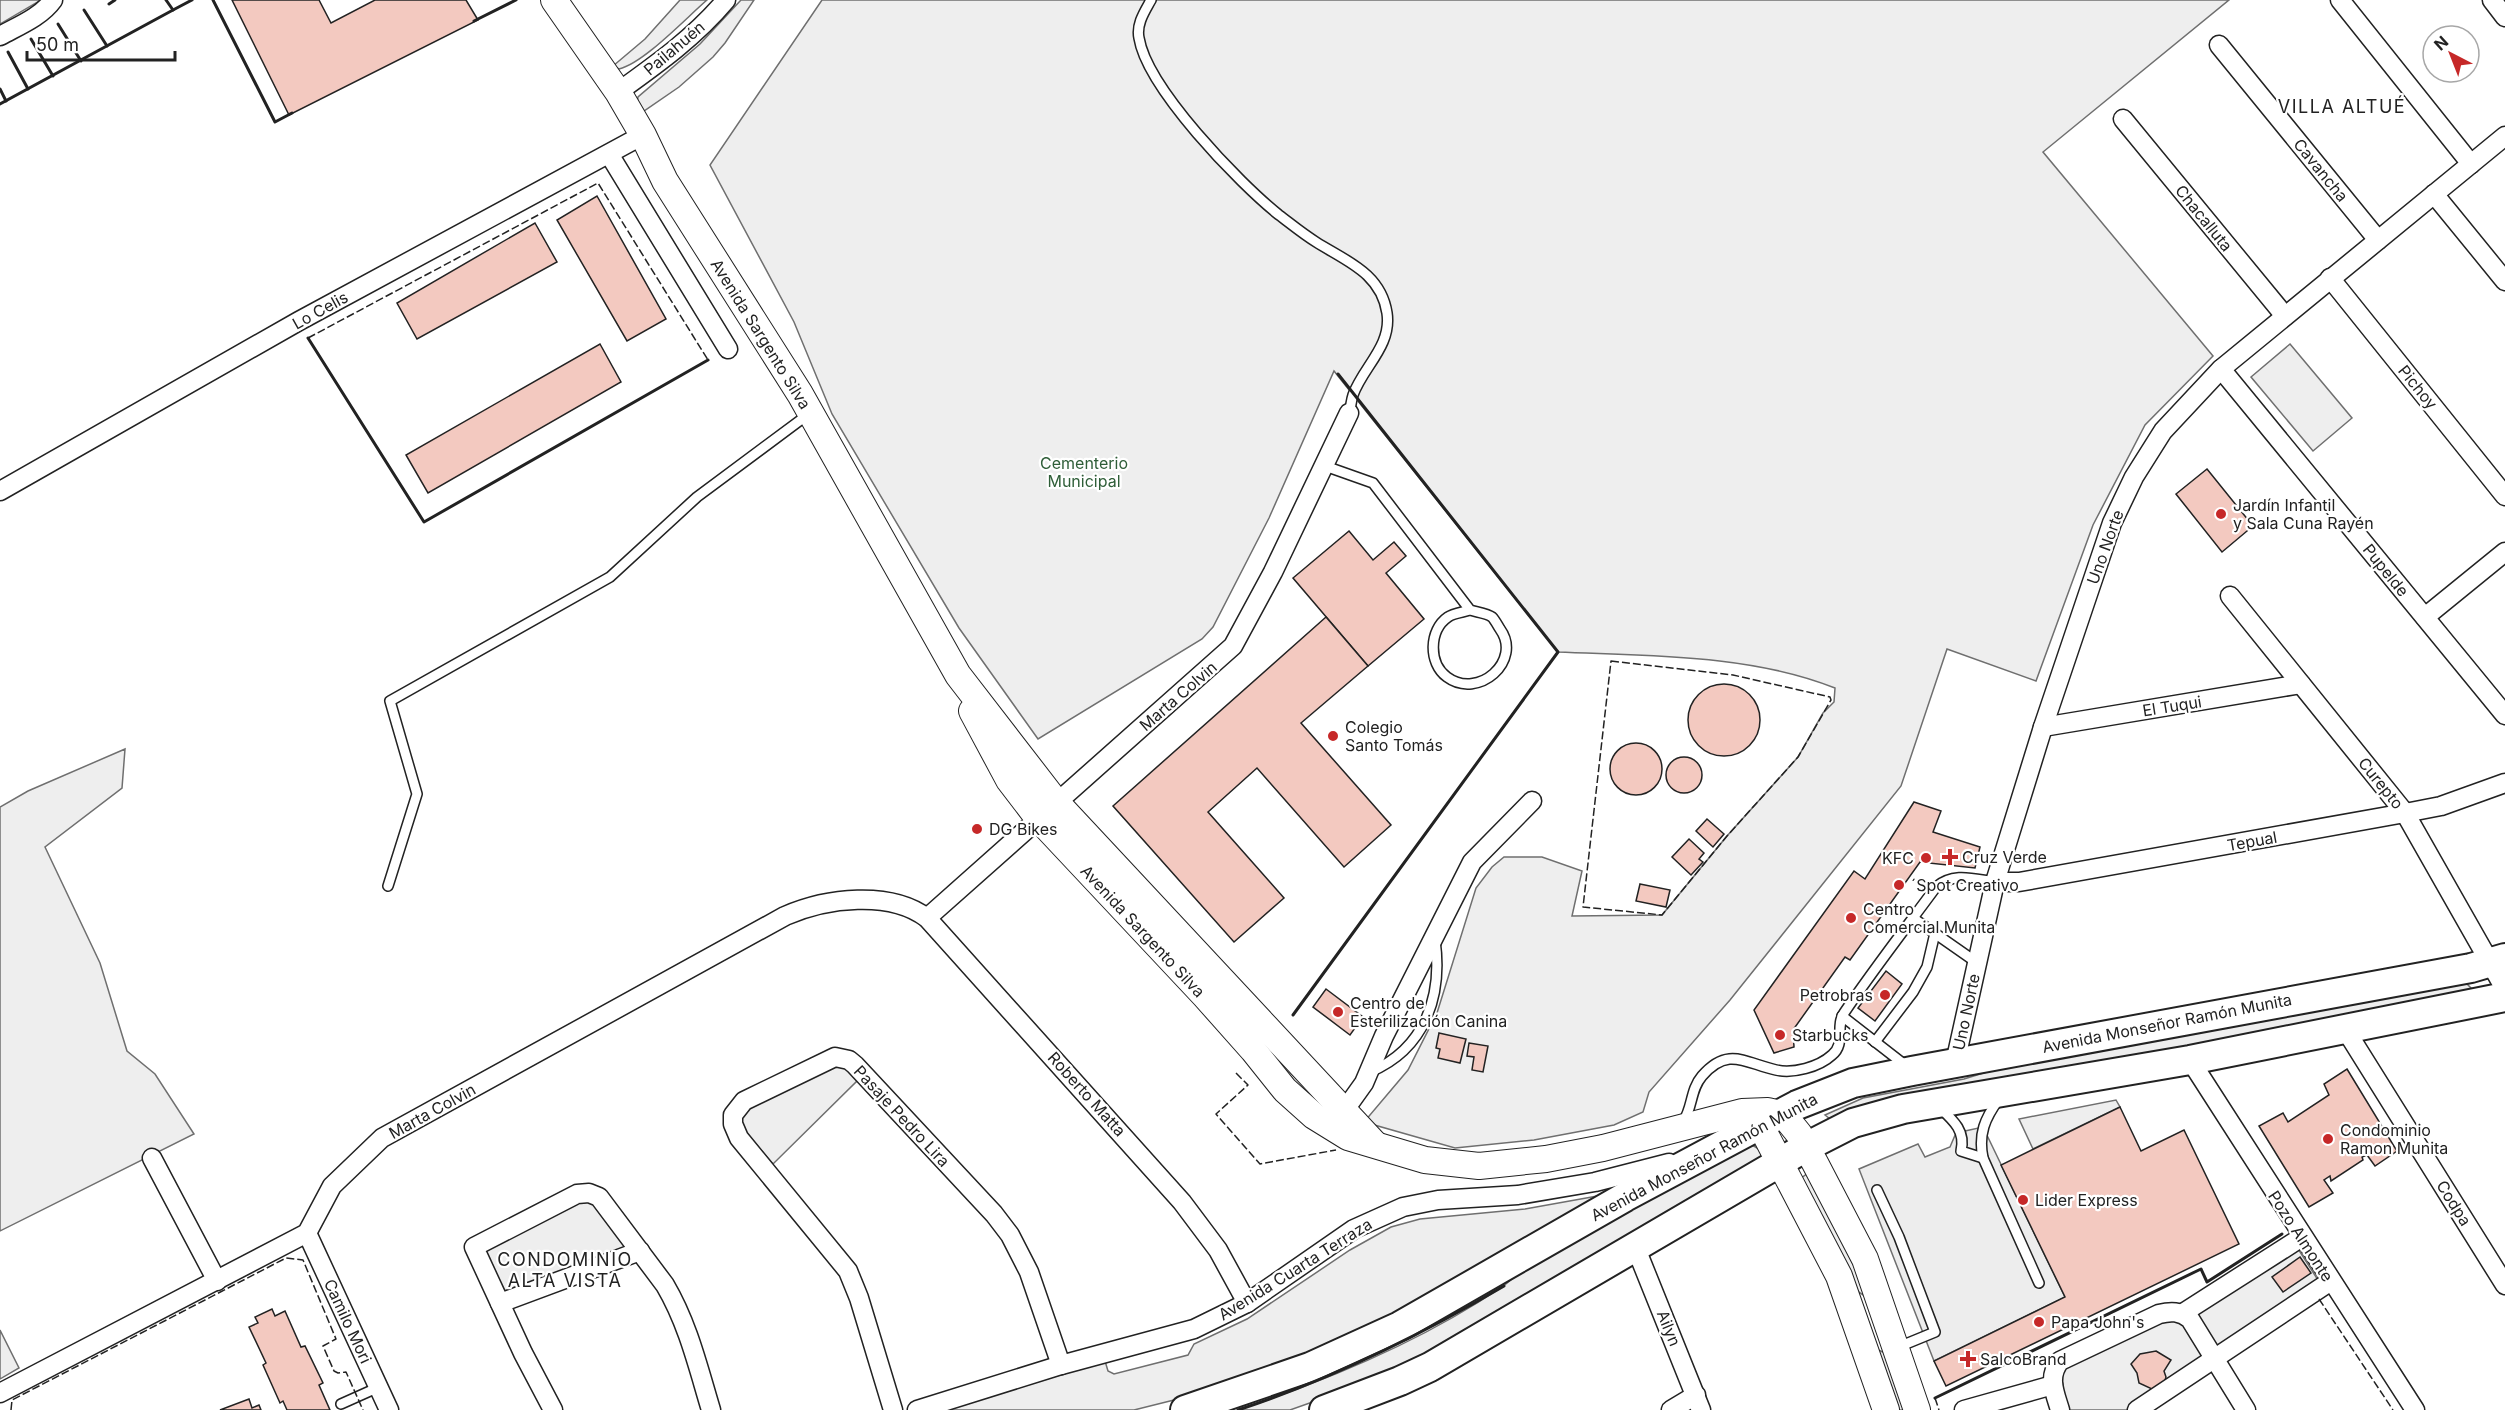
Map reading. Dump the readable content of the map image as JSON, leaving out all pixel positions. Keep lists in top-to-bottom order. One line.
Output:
{"streets":{"main road":["Avenida Sargento Silva","Avenida Monseñor Ramón Munita"],"street":["Pailahuén","Cavancha","Chacalluta","Lo Celis","Pichoy","Uno Norte","Pupelde","Marta Colvin","El Tuqui","Curepto","Tepual","Roberto Matta","Pasaje Pedro Lira","Codpa","Pozo Almonte","Avenida Cuarta Terraza","Camilo Mori","Ailyn"]},"crossings":[["Pailahuén","Avenida Sargento Silva"],["Cavancha","Uno Norte"],["Chacalluta","Uno Norte"],["Lo Celis","Avenida Sargento Silva"],["Avenida Sargento Silva","Marta Colvin"],["Avenida Sargento Silva","Avenida Monseñor Ramón Munita"],["Pichoy","Uno Norte"],["Uno Norte","Pupelde"],["Uno Norte","El Tuqui"],["Uno Norte","Tepual"],["Uno Norte","Avenida Monseñor Ramón Munita"],["Marta Colvin","Roberto Matta"],["Marta Colvin","Camilo Mori"],["El Tuqui","Curepto"],["Curepto","Tepual"],["Curepto","Avenida Monseñor Ramón Munita"],["Avenida Monseñor Ramón Munita","Avenida Cuarta Terraza"],["Roberto Matta","Avenida Cuarta Terraza"],["Pasaje Pedro Lira","Avenida Cuarta Terraza"]],"districts":["VILLA ALTUÉ","CONDOMINIO ALTA VISTA"],"parks":["Cementerio Municipal"],"places":{"other":["Jardín Infantil y Sala Cuna Rayén","Colegio Santo Tomás","DG Bikes","KFC","´Spot Creativo","Centro Comercial Munita","Petrobras","Centro de Esterilización Canina","Starbucks","Condominio Ramon Munita","Lider Express","Papa John's"],"health":["Cruz Verde","SalcoBrand"]},"scale_bar":"50 m","north":"top left"}
